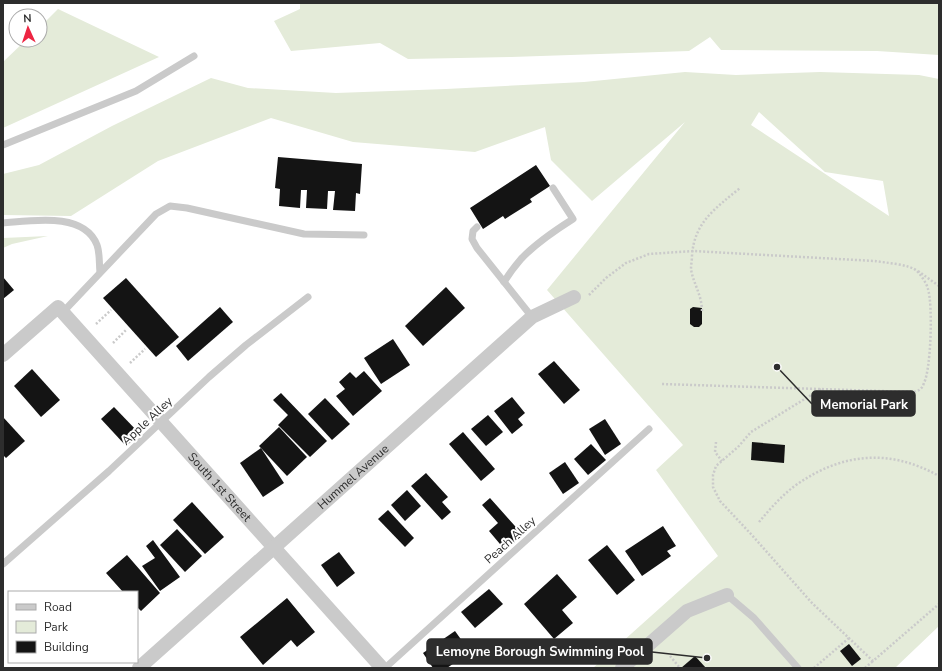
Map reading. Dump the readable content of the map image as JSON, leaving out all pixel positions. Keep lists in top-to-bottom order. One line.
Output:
{"streets":{"street":["Hummel Avenue","South 1st Street"],"lane":["Apple Alley","Peach Alley"]},"crossings":[["Apple Alley","South 1st Street"],["Hummel Avenue","South 1st Street"],["South 1st Street","Peach Alley"]],"places":["Memorial Park","Lemoyne Borough Swimming Pool"],"legend":["Road","Park","Building"],"north":"top"}
